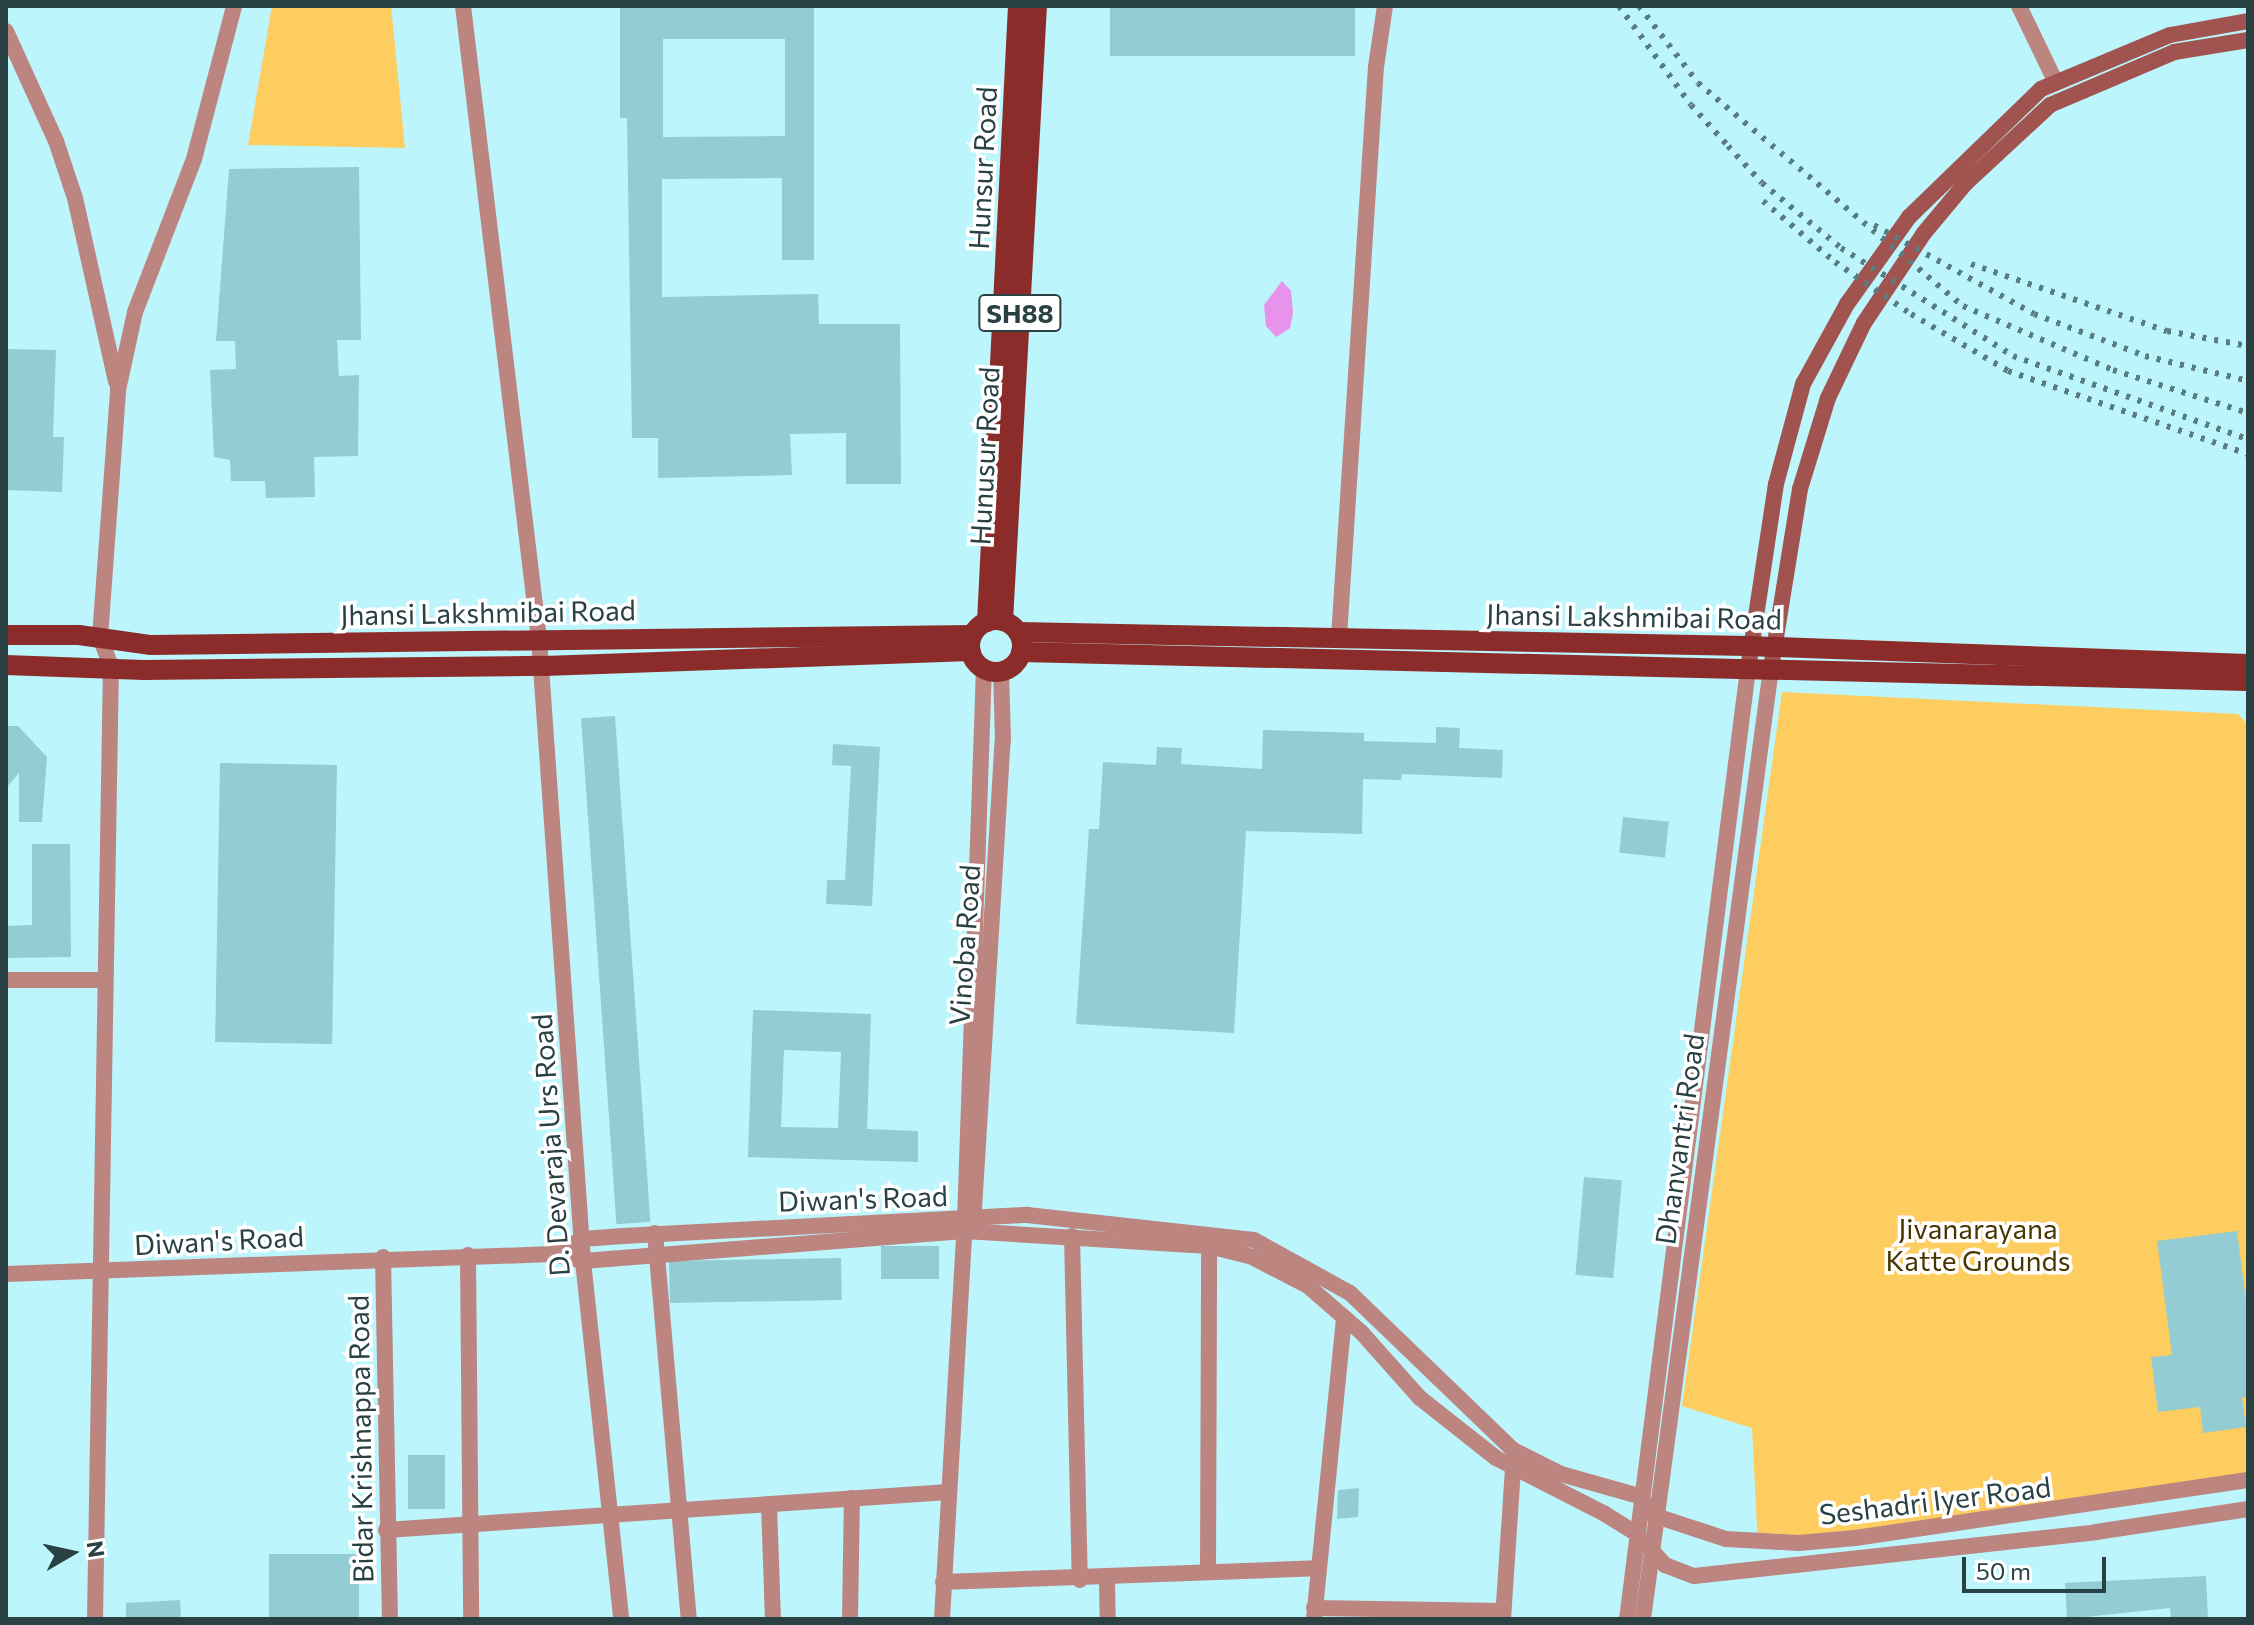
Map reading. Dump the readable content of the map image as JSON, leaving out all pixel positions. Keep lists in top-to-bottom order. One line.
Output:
{"streets":{"main road":["Hunsur Road","SH88","Hunusur Road","Jhansi Lakshmibai Road"],"street":["Vinoba Road","Dhanvantri Road","D. Devaraja Urs Road","Diwan's Road","Bidar Krishnappa Road","Seshadri Iyer Road"]},"crossings":[["Hunsur Road","Hunusur Road"],["Hunsur Road","Jhansi Lakshmibai Road"],["Hunusur Road","Jhansi Lakshmibai Road"],["Jhansi Lakshmibai Road","Dhanvantri Road"],["Jhansi Lakshmibai Road","D. Devaraja Urs Road"],["Vinoba Road","Diwan's Road"],["Dhanvantri Road","Diwan's Road"],["Dhanvantri Road","Seshadri Iyer Road"],["D. Devaraja Urs Road","Diwan's Road"],["Diwan's Road","Bidar Krishnappa Road"]],"parks":["Jivanarayana Katte Grounds"],"scale_bar":"50 m","north":"right"}
